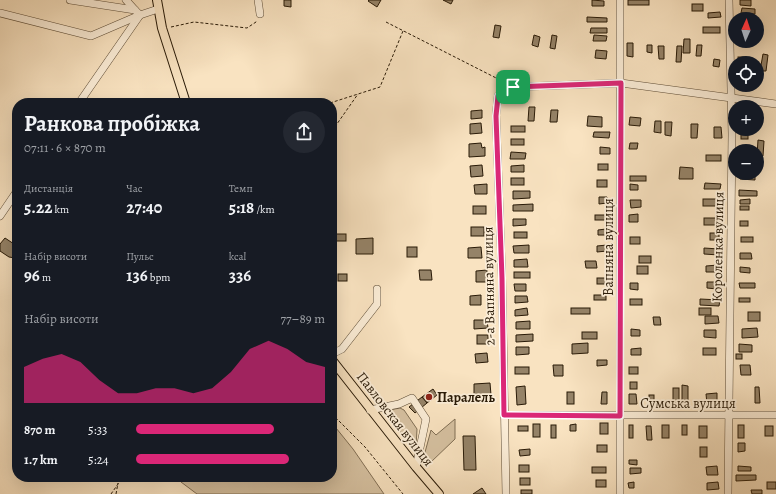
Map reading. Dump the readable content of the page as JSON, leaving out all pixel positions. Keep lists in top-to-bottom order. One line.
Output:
{"streets":{"main road":["Павловская вулиця"],"street":["Вапняна вулиця","Короленка вулиця","2-а Вапняна вулиця","Сумська вулиця"]},"crossings":[["Вапняна вулиця","Сумська вулиця"],["Короленка вулиця","Сумська вулиця"],["2-а Вапняна вулиця","Сумська вулиця"]],"places":["Паралель"],"north":"top","page":{"map_buttons":["+","−"],"heading":["Ранкова пробіжка","07:11 · 6 × 870 m"],"stats":[["Дистанція","5.22 km"],["Час","27:40"],["Темп","5:18 /km"],["Набір висоти","96 m"],["Пульс","136 bpm"],["kcal","336"]],"chart":["Набір висоти","77–89 m"],"list":[{"name":"870 m","note":"5:33"},{"name":"1.7 km","note":"5:24"}]}}
